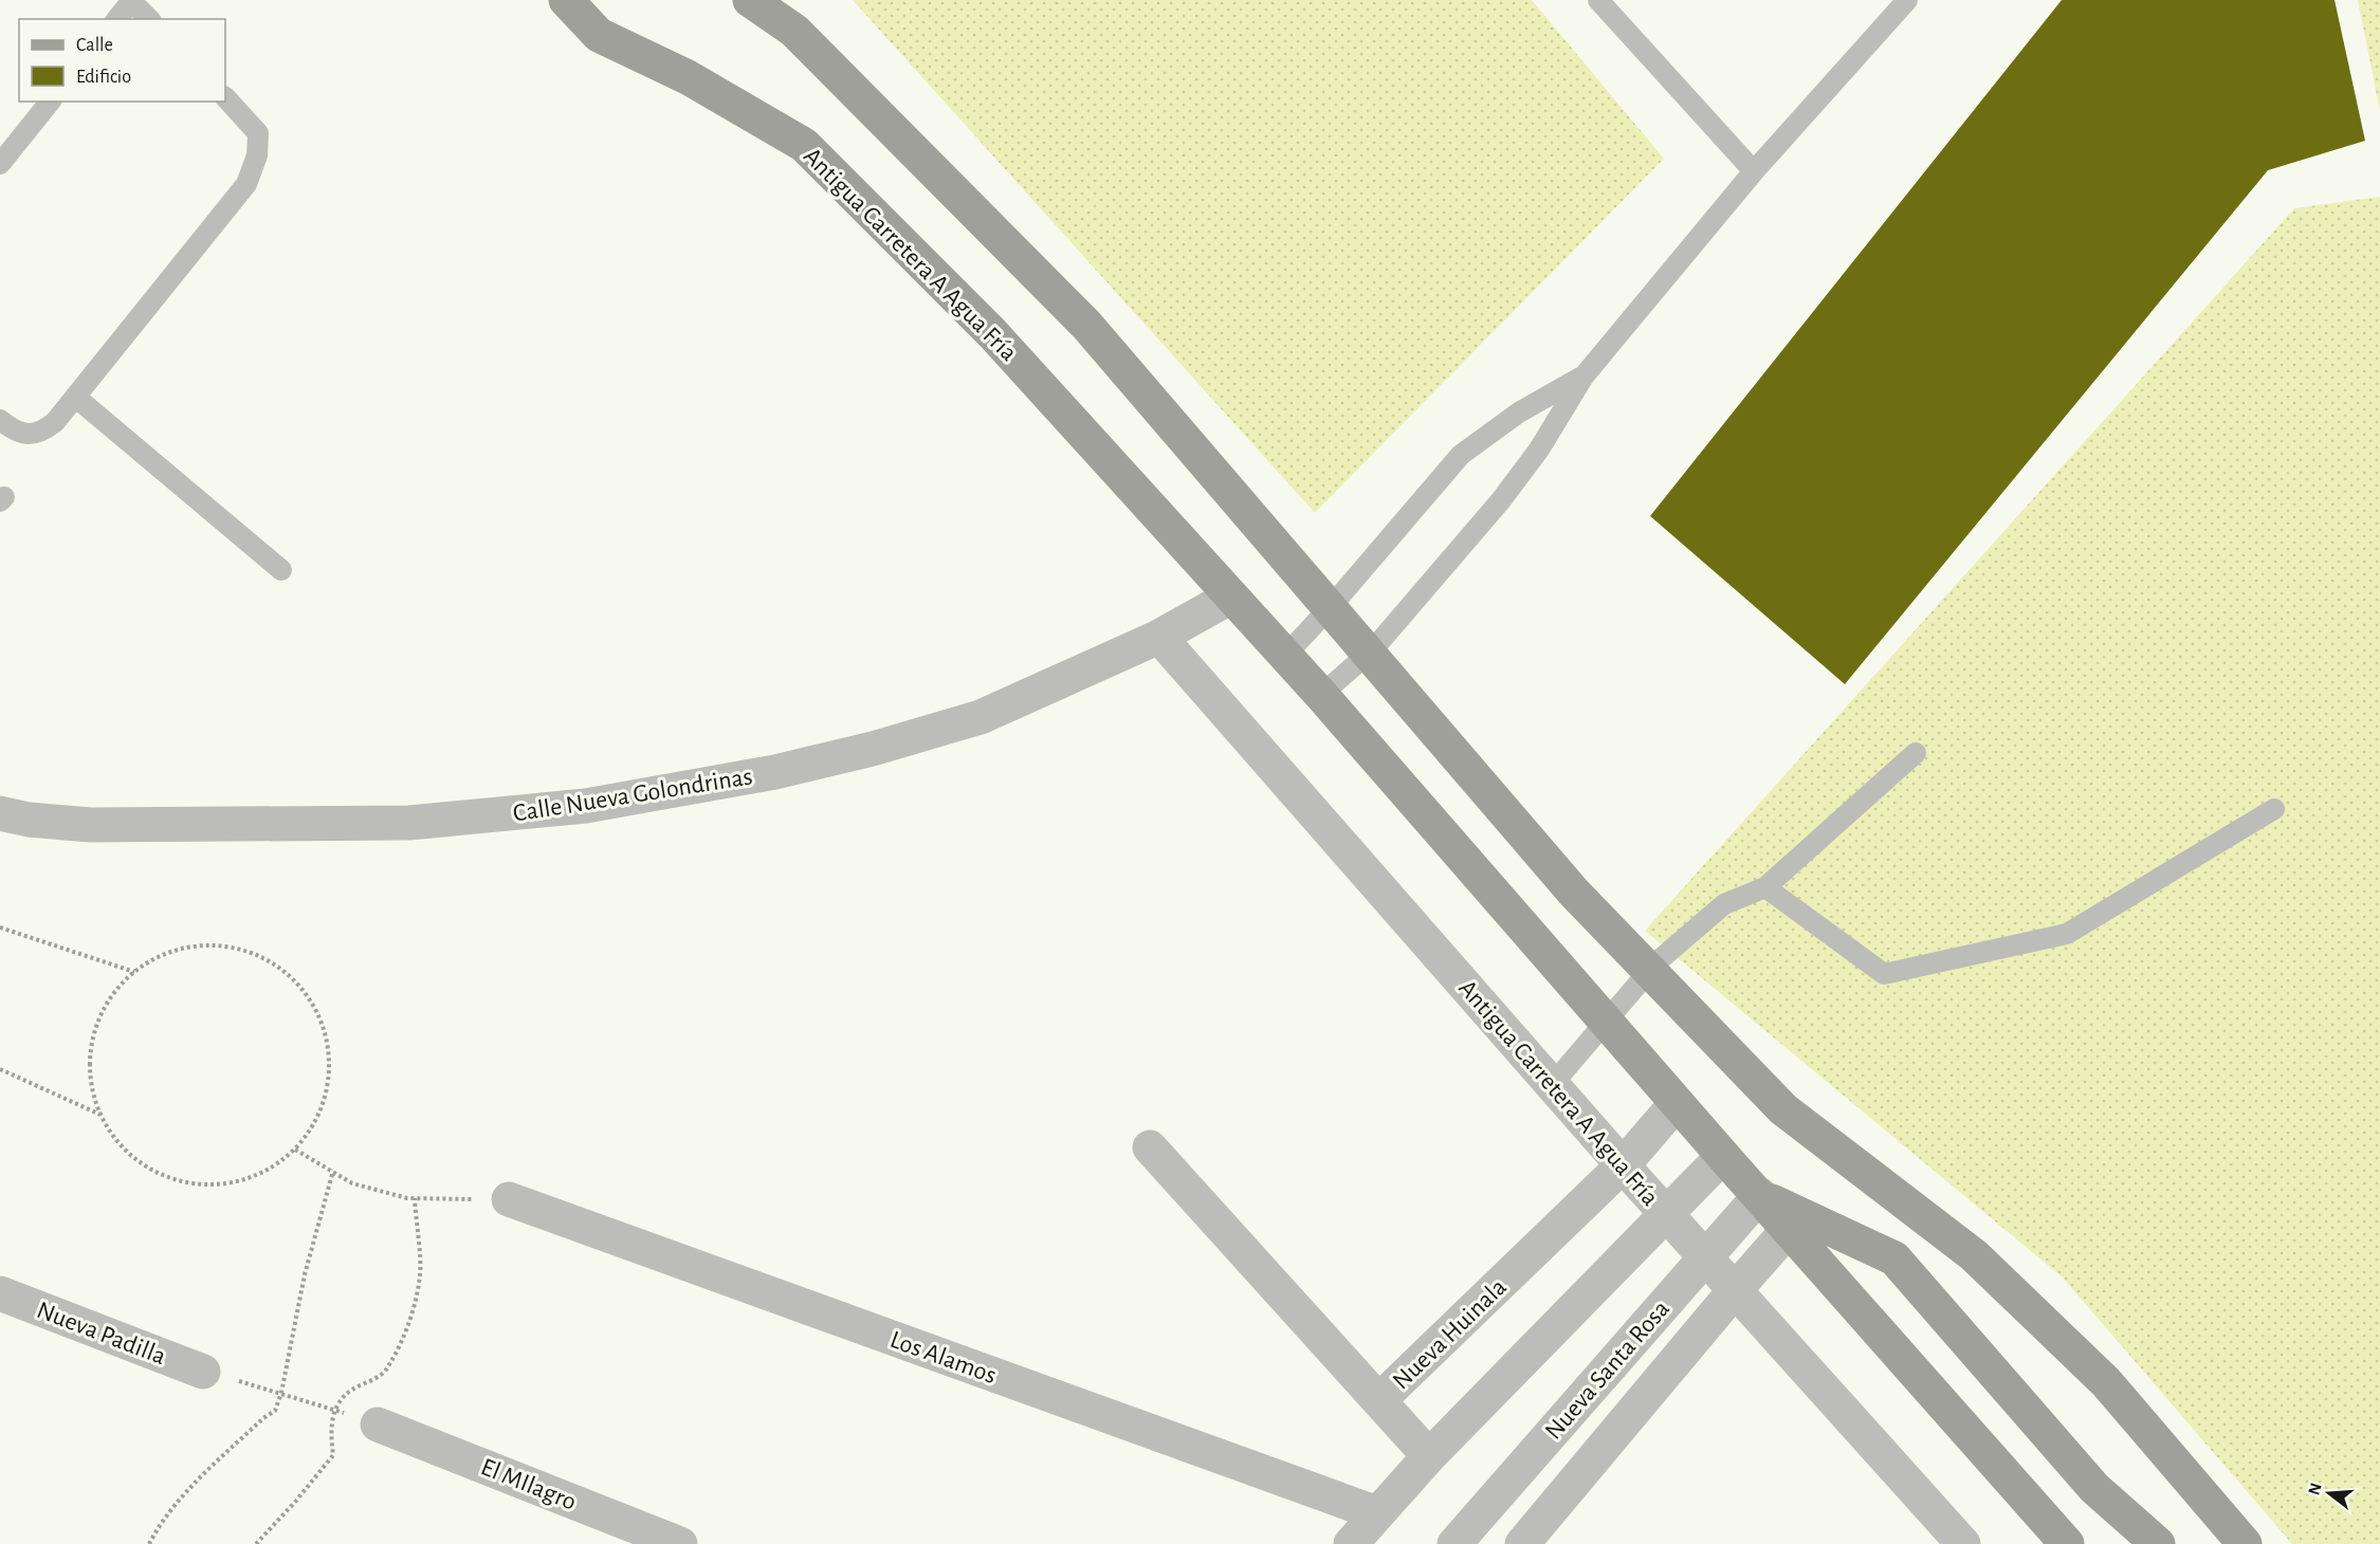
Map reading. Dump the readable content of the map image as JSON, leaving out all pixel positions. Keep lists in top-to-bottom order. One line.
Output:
{"streets":{"street":["Antigua Carretera A Agua Fría","Calle Nueva Golondrinas","Nueva Padilla","Nueva Huinala","Los Alamos","Nueva Santa Rosa","El MIlagro"]},"crossings":[["Antigua Carretera A Agua Fría","Calle Nueva Golondrinas"],["Antigua Carretera A Agua Fría","Nueva Huinala"],["Antigua Carretera A Agua Fría","Nueva Santa Rosa"]],"legend":["Calle","Edificio"],"north":"left"}
